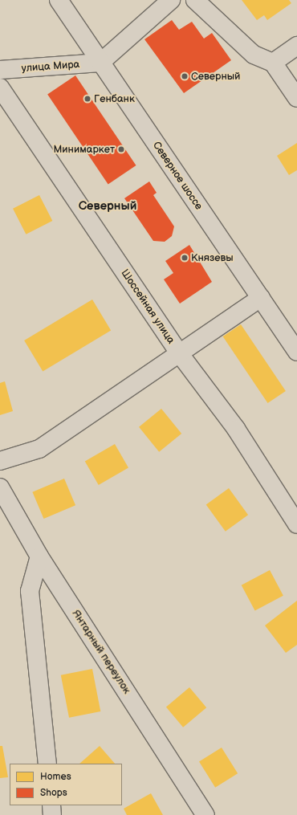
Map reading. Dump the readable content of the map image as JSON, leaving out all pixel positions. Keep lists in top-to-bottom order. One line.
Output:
{"streets":{"street":["улица Мира","Северное шоссе","Шоссейная улица","Янтарный переулок"]},"crossings":[["улица Мира","Северное шоссе"]],"districts":["Северный"],"places":["Северный","Генбанк","Минимаркет","Князевы"],"legend":["Homes","Shops"]}
